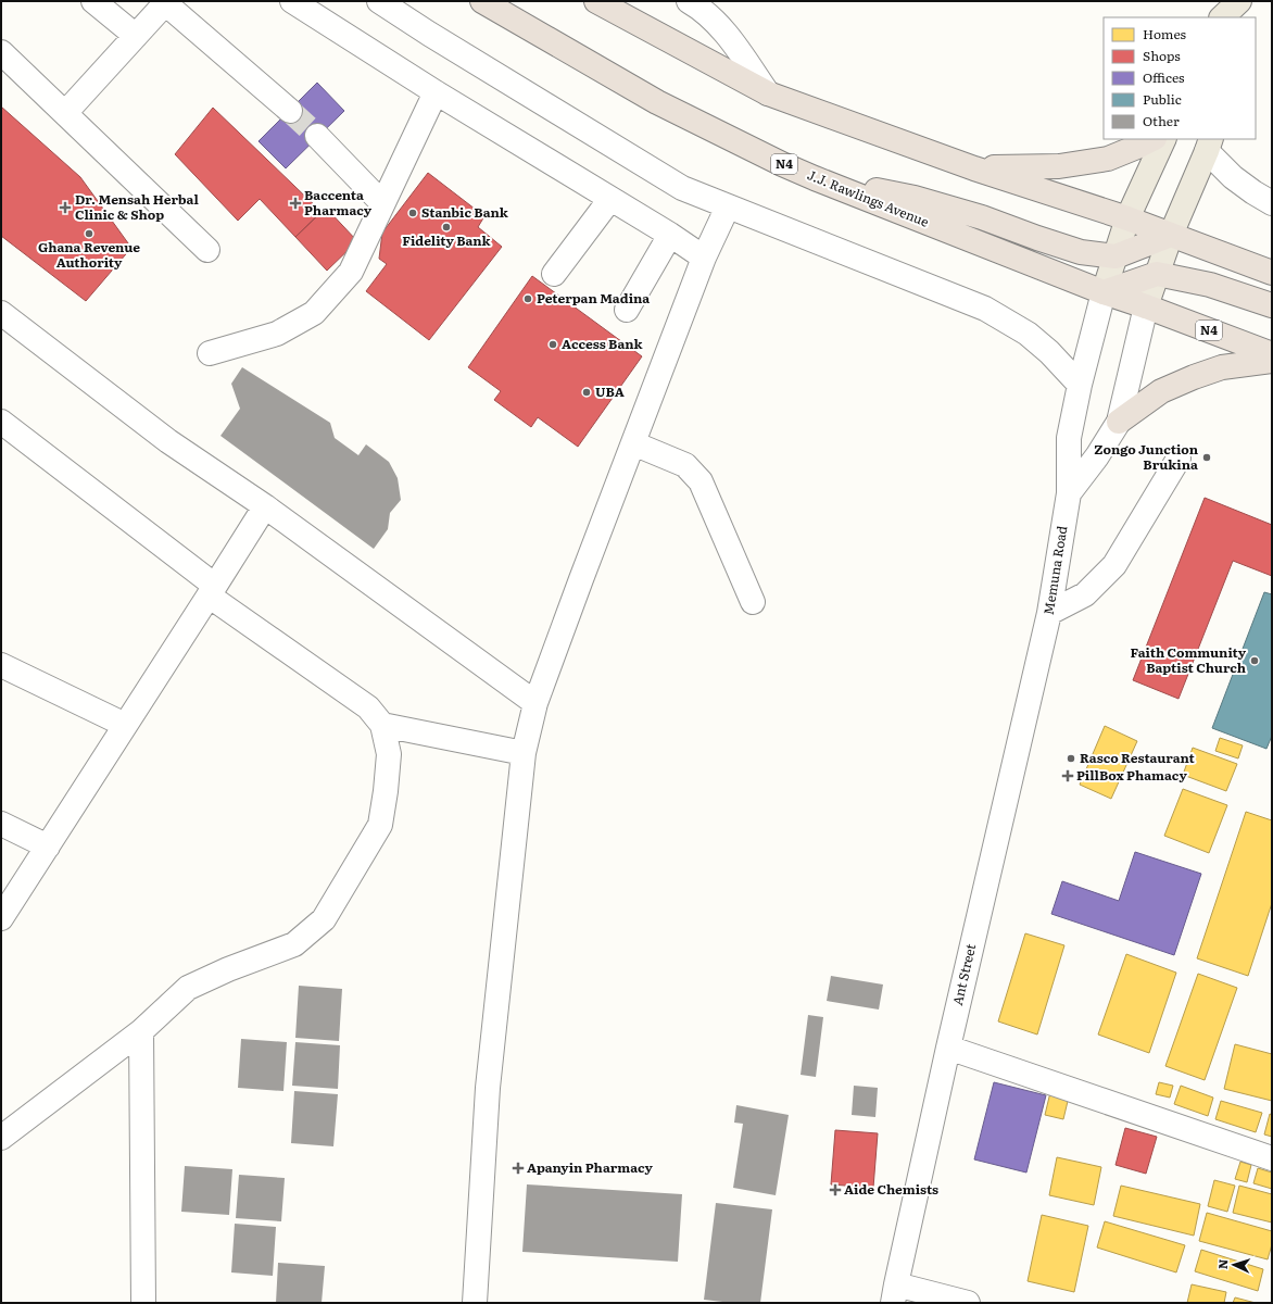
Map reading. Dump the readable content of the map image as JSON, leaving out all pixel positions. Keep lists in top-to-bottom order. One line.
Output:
{"streets":{"highway":["N4","J.J. Rawlings Avenue"],"street":["Memuna Road","Ant Street"]},"crossings":[["J.J. Rawlings Avenue","Memuna Road"],["Memuna Road","Ant Street"]],"places":{"health":["Baccenta Pharmacy","Dr. Mensah Herbal Clinic & Shop","PillBox Phamacy","Apanyin Pharmacy","Aide Chemists"],"other":["Stanbic Bank","Fidelity Bank","Ghana Revenue Authority","Peterpan Madina","Access Bank","UBA","Zongo Junction Brukina","Faith Community Baptist Church","Rasco Restaurant"]},"legend":["Homes","Shops","Offices","Public","Other"],"north":"left"}
